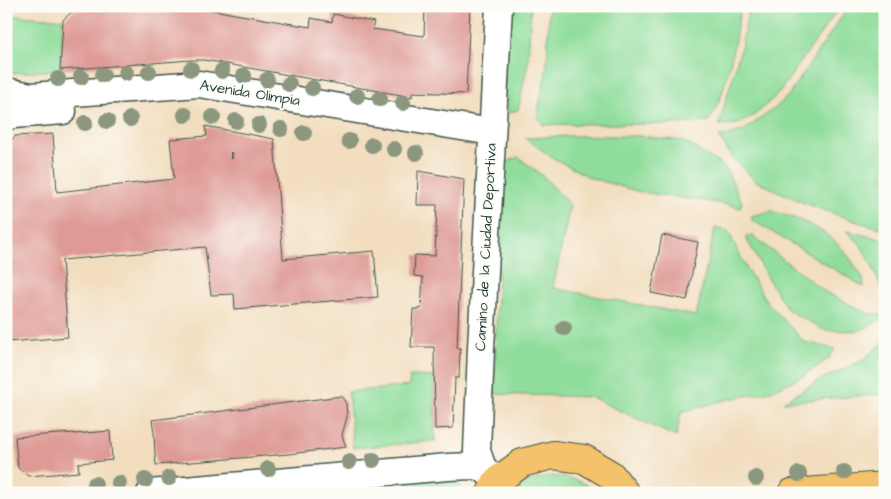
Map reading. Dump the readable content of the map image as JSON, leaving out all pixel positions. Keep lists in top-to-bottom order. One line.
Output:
{"streets":{"street":["Avenida Olimpia","Camino de la Ciudad Deportiva"]},"crossings":[["Avenida Olimpia","Camino de la Ciudad Deportiva"]],"house_numbers":["11"]}
